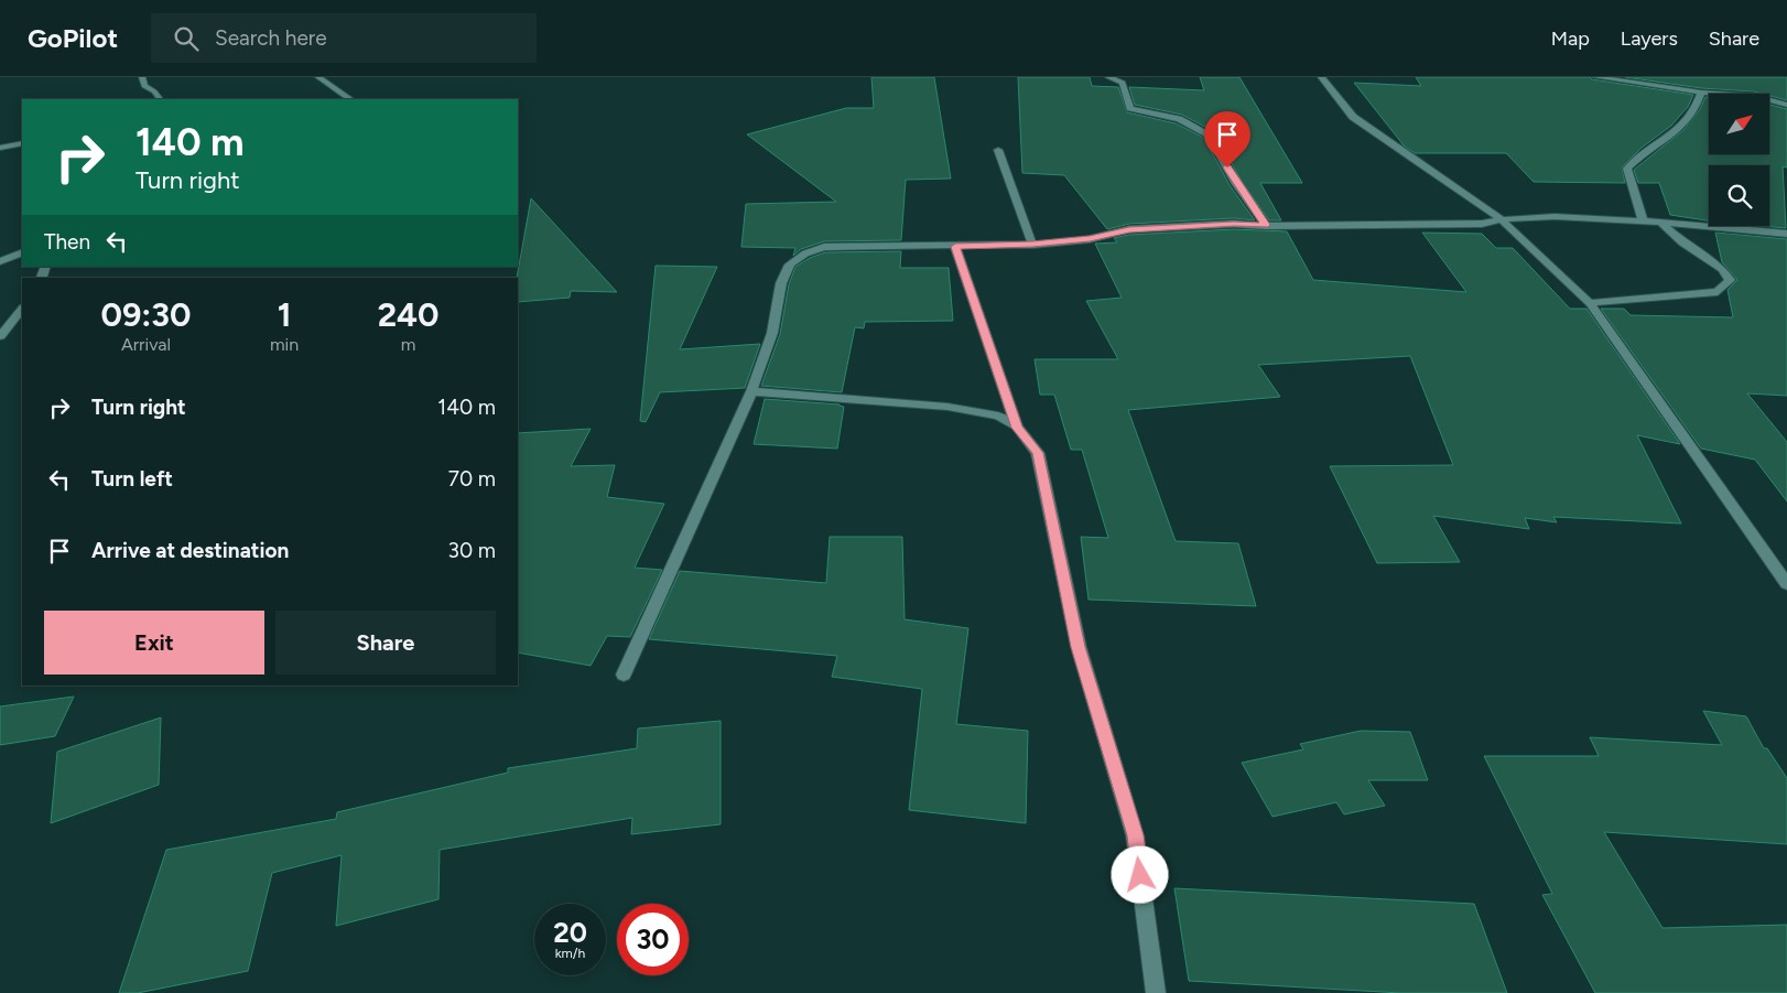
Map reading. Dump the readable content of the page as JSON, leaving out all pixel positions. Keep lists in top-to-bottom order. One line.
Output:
{"north":"top right","page":{"header":"GoPilot","search":"Search here","nav":["Map","Layers","Share"],"turn":["140 m","Turn right"],"then":"Then","eta":["09:30","Arrival","1","min","240","m"],"list":[{"name":"Turn right","value":"140 m"},{"name":"Turn left","value":"70 m"},{"name":"Arrive at destination","value":"30 m"}],"buttons":["Exit","Share"],"speed":"20 km/h","limit":"30"}}
